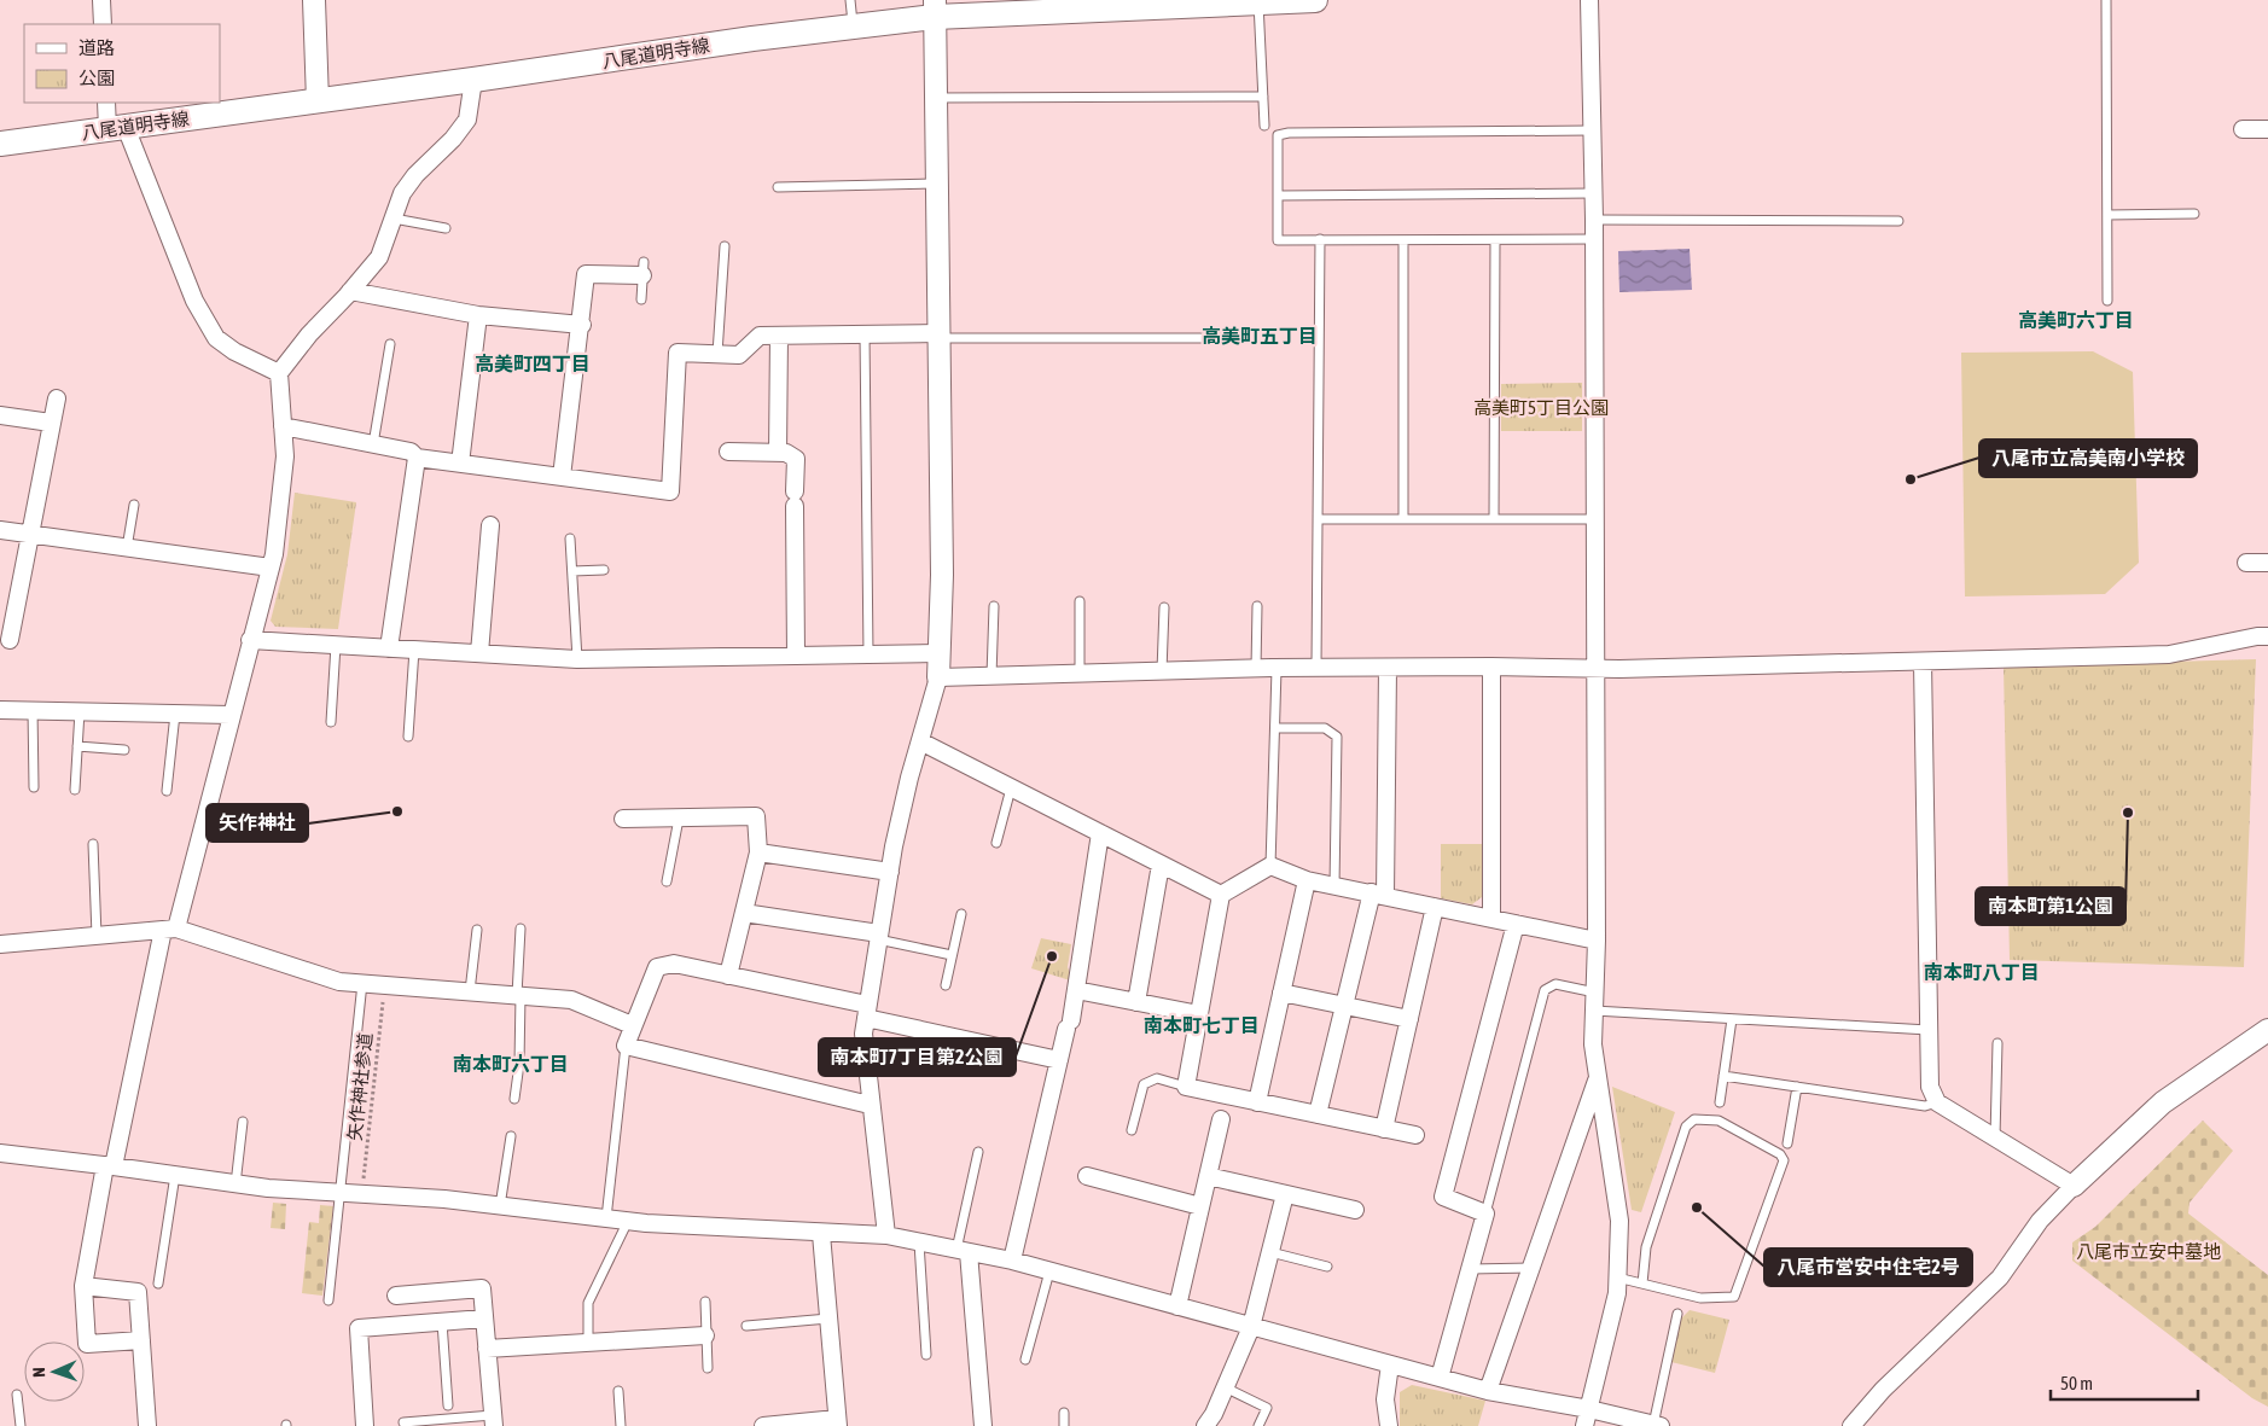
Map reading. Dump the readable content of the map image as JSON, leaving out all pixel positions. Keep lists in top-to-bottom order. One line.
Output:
{"streets":{"main road":["八尾道明寺線"],"path":["矢作神社参道"]},"districts":["高美町六丁目","高美町五丁目","高美町四丁目","南本町八丁目","南本町七丁目","南本町六丁目"],"parks":["高美町5丁目公園","八尾市立安中墓地"],"places":["八尾市立高美南小学校","矢作神社","南本町第1公園","南本町7丁目第2公園","八尾市営安中住宅2号"],"legend":["道路","公園"],"scale_bar":"50 m","north":"left"}
